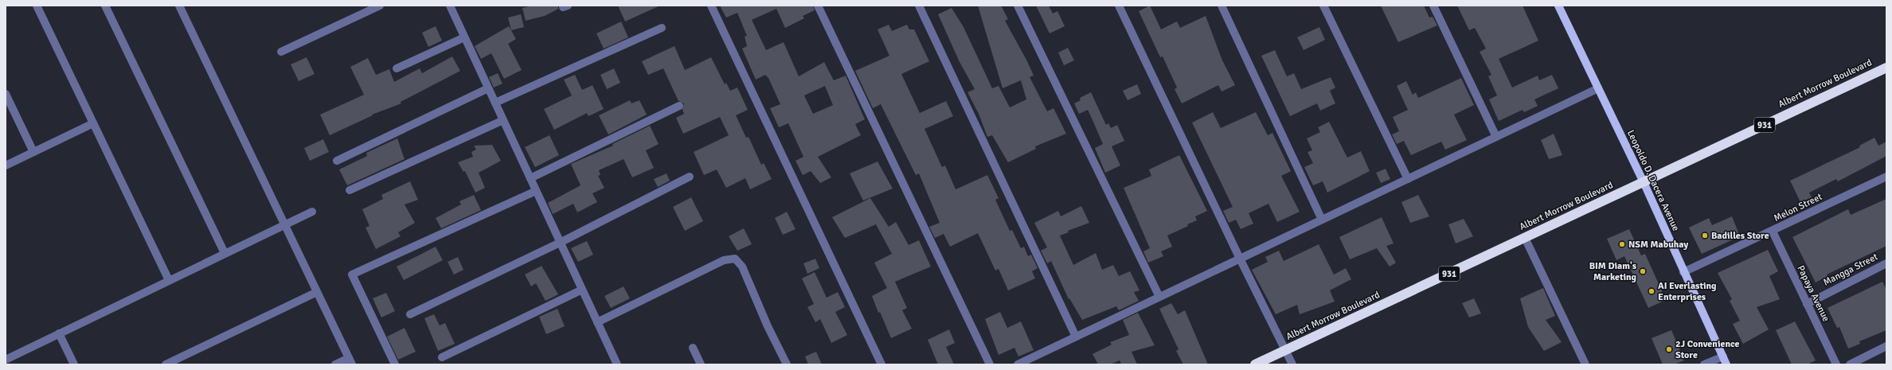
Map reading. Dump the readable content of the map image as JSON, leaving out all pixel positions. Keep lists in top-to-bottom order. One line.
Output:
{"streets":{"highway":["Albert Morrow Boulevard","931"],"main road":["Leopoldo D. Dacera Avenue"],"street":["Melon Street","Mangga Street","Papaya Avenue"]},"crossings":[["Albert Morrow Boulevard","Leopoldo D. Dacera Avenue"],["Leopoldo D. Dacera Avenue","Melon Street"],["Melon Street","Papaya Avenue"],["Mangga Street","Papaya Avenue"]],"places":["Badilles Store","NSM Mabuhay","BIM Diam's Marketing","AI Everlasting Enterprises","2J Convenience Store"]}
